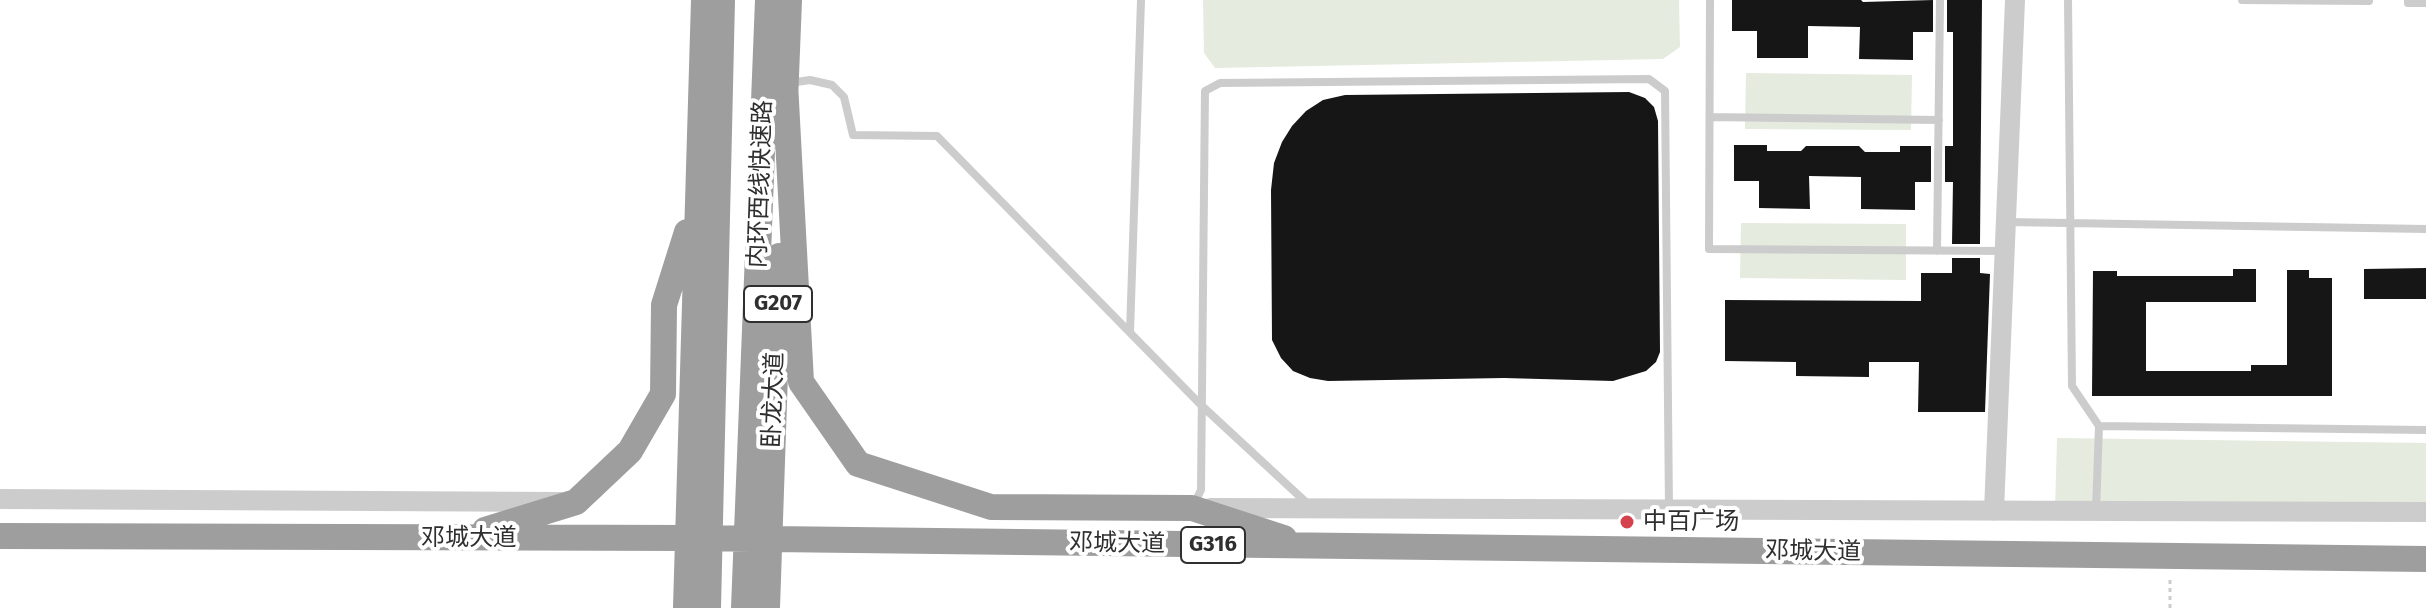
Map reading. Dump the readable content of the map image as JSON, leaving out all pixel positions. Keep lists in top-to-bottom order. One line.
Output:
{"streets":{"highway":["内环西线快速路","G207","卧龙大道","邓城大道","G316"]},"crossings":[["卧龙大道","邓城大道"]],"places":["中百广场"]}
